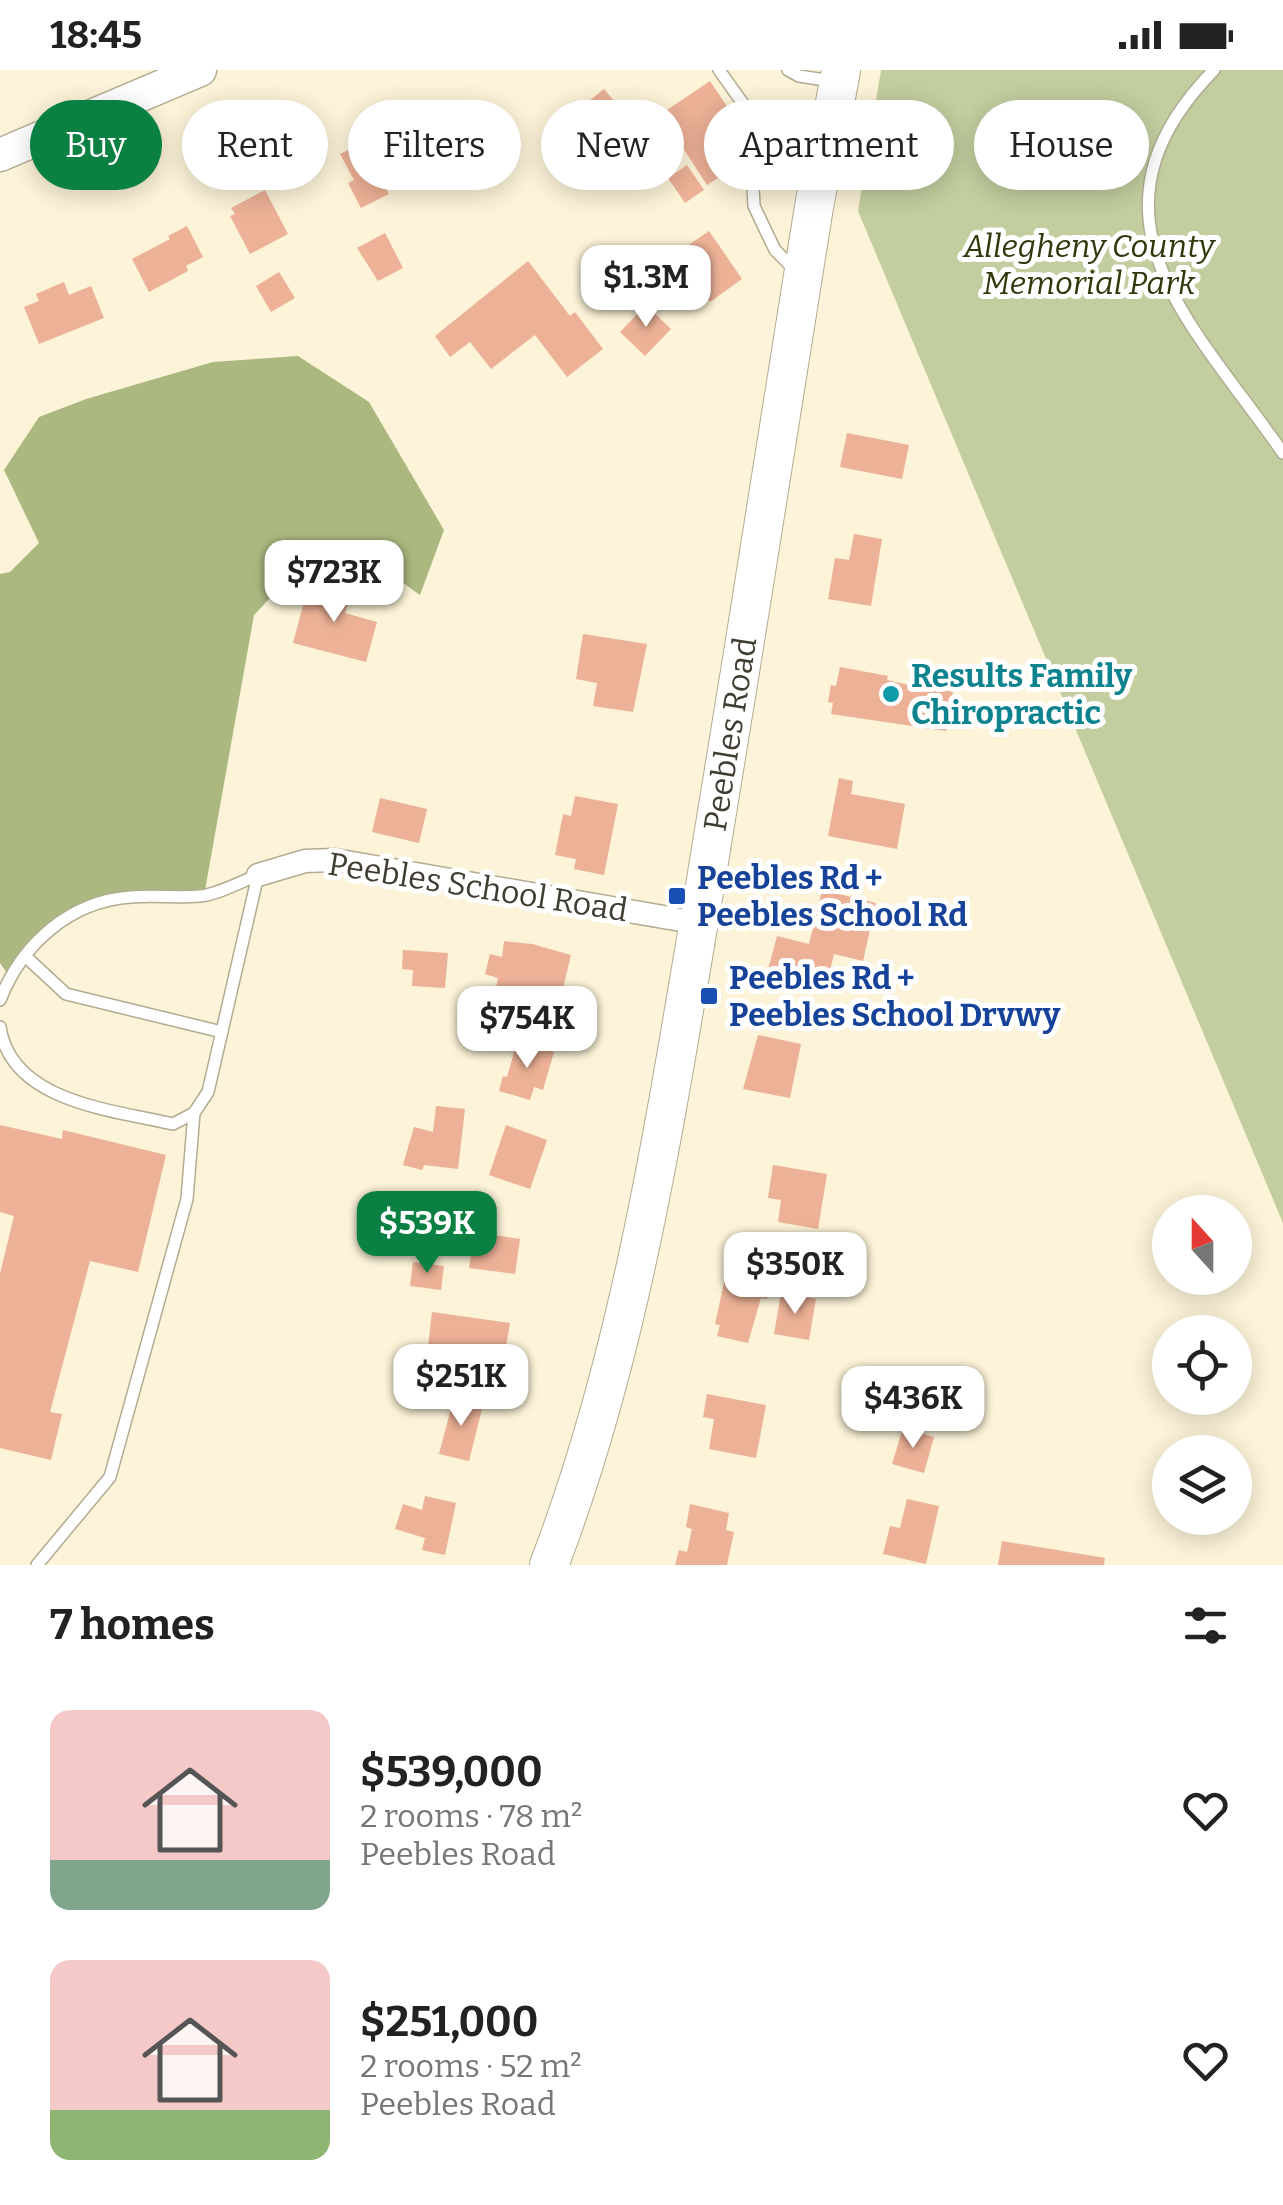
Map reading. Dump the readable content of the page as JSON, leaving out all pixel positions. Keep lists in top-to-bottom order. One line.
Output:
{"streets":{"main road":["Peebles Road"],"street":["Peebles School Road"]},"crossings":[["Peebles Road","Peebles School Road"]],"parks":["Allegheny County Memorial Park"],"places":{"other":["Results Family Chiropractic"],"transit":["Peebles Rd + Peebles School Rd","Peebles Rd + Peebles School Drvwy"]},"north":"top","page":{"status":"18:45","chip":["Buy","Rent","Filters","New","Apartment","House"],"price":["$1.3M","$723K","$754K","$539K","$350K","$251K","$436K"],"heading":"7 homes","list":[{"name":"$539,000","note":"2 rooms · 78 m² · Peebles Road"},{"name":"$251,000","note":"2 rooms · 52 m² · Peebles Road"}]}}
